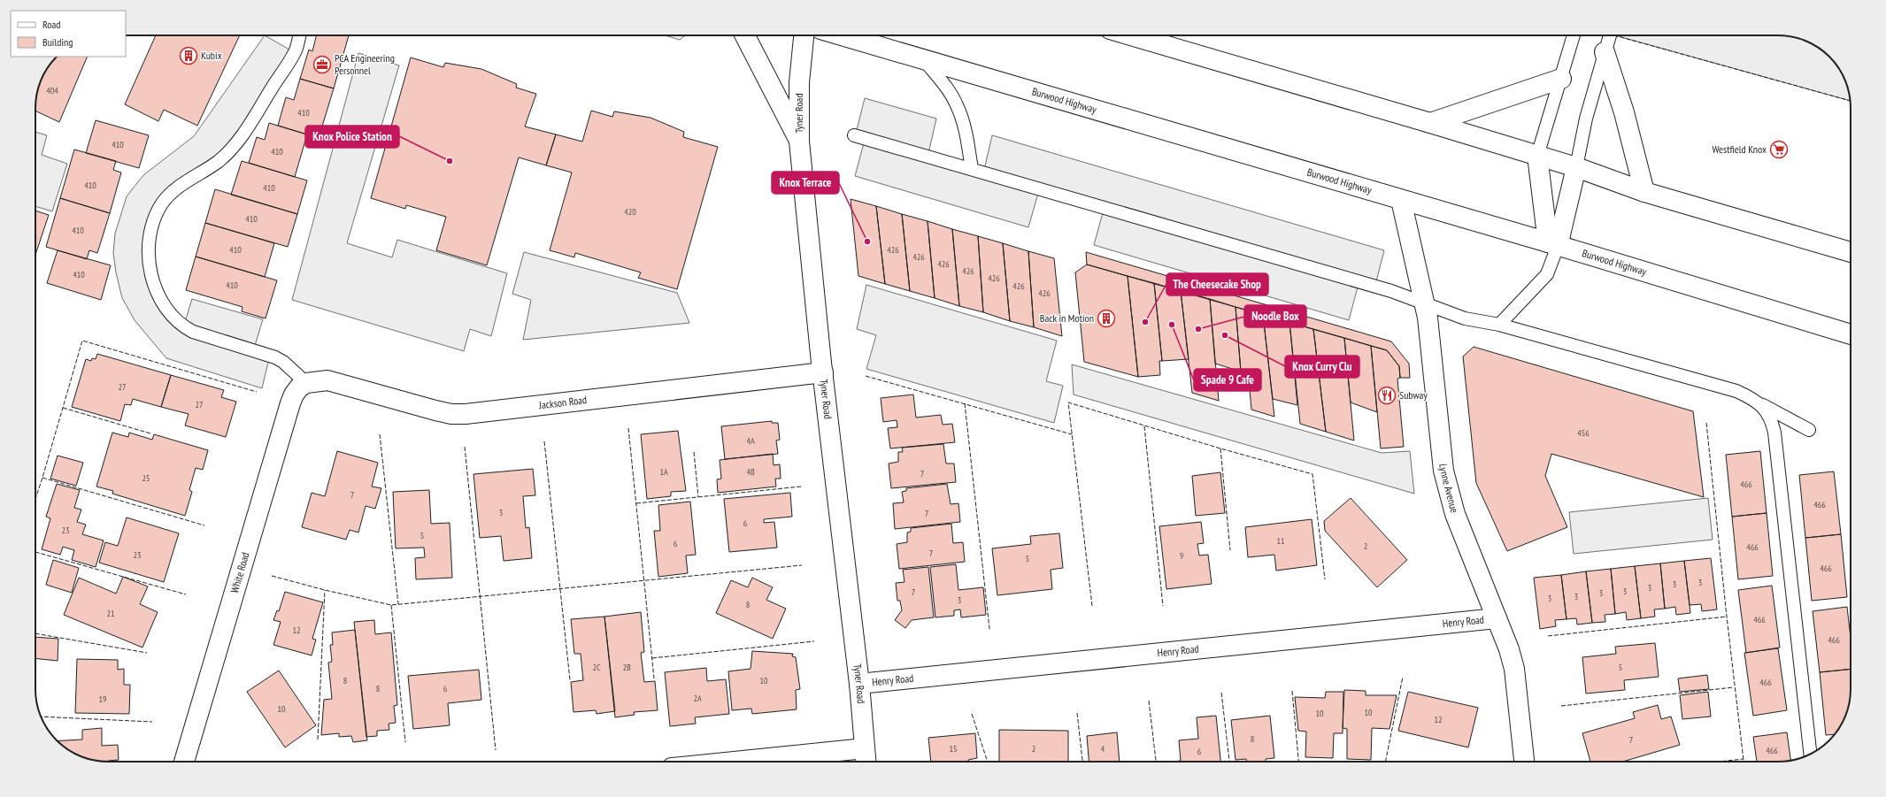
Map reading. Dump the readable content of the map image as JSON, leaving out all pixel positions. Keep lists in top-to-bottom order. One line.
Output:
{"streets":{"main road":["Burwood Highway","Tyner Road","Jackson Road","Lynne Avenue","White Road","Henry Road"]},"crossings":[["Burwood Highway","Lynne Avenue"],["Tyner Road","Jackson Road"],["Tyner Road","Henry Road"],["Jackson Road","White Road"],["Lynne Avenue","Henry Road"]],"places":{"building":["Kubix","Back in Motion"],"office":["PCA Engineering Personnel"],"supermarket":["Westfield Knox"],"other":["Knox Police Station","Knox Terrace","The Cheesecake Shop","Spade 9 Cafe","Noodle Box","Knox Curry Clu"],"restaurant":["Subway"]},"house_numbers":["404","410","410","410","410","410","420","410","410","410","426","426","426","426","410","426","410","426","426","27","27","456","4A","1A","4B","7","25","466","7","466","3","7","6","23","5","11","6","2","466","7","23","9","5","466","3","3","3","3","7","3","3","3","3","8","21","466","12","466","2C","2B","5","8","10","466","8","6","2A","19","10","10","10","12","8","7","15","2","4","466","6"],"legend":["Road","Building"]}
